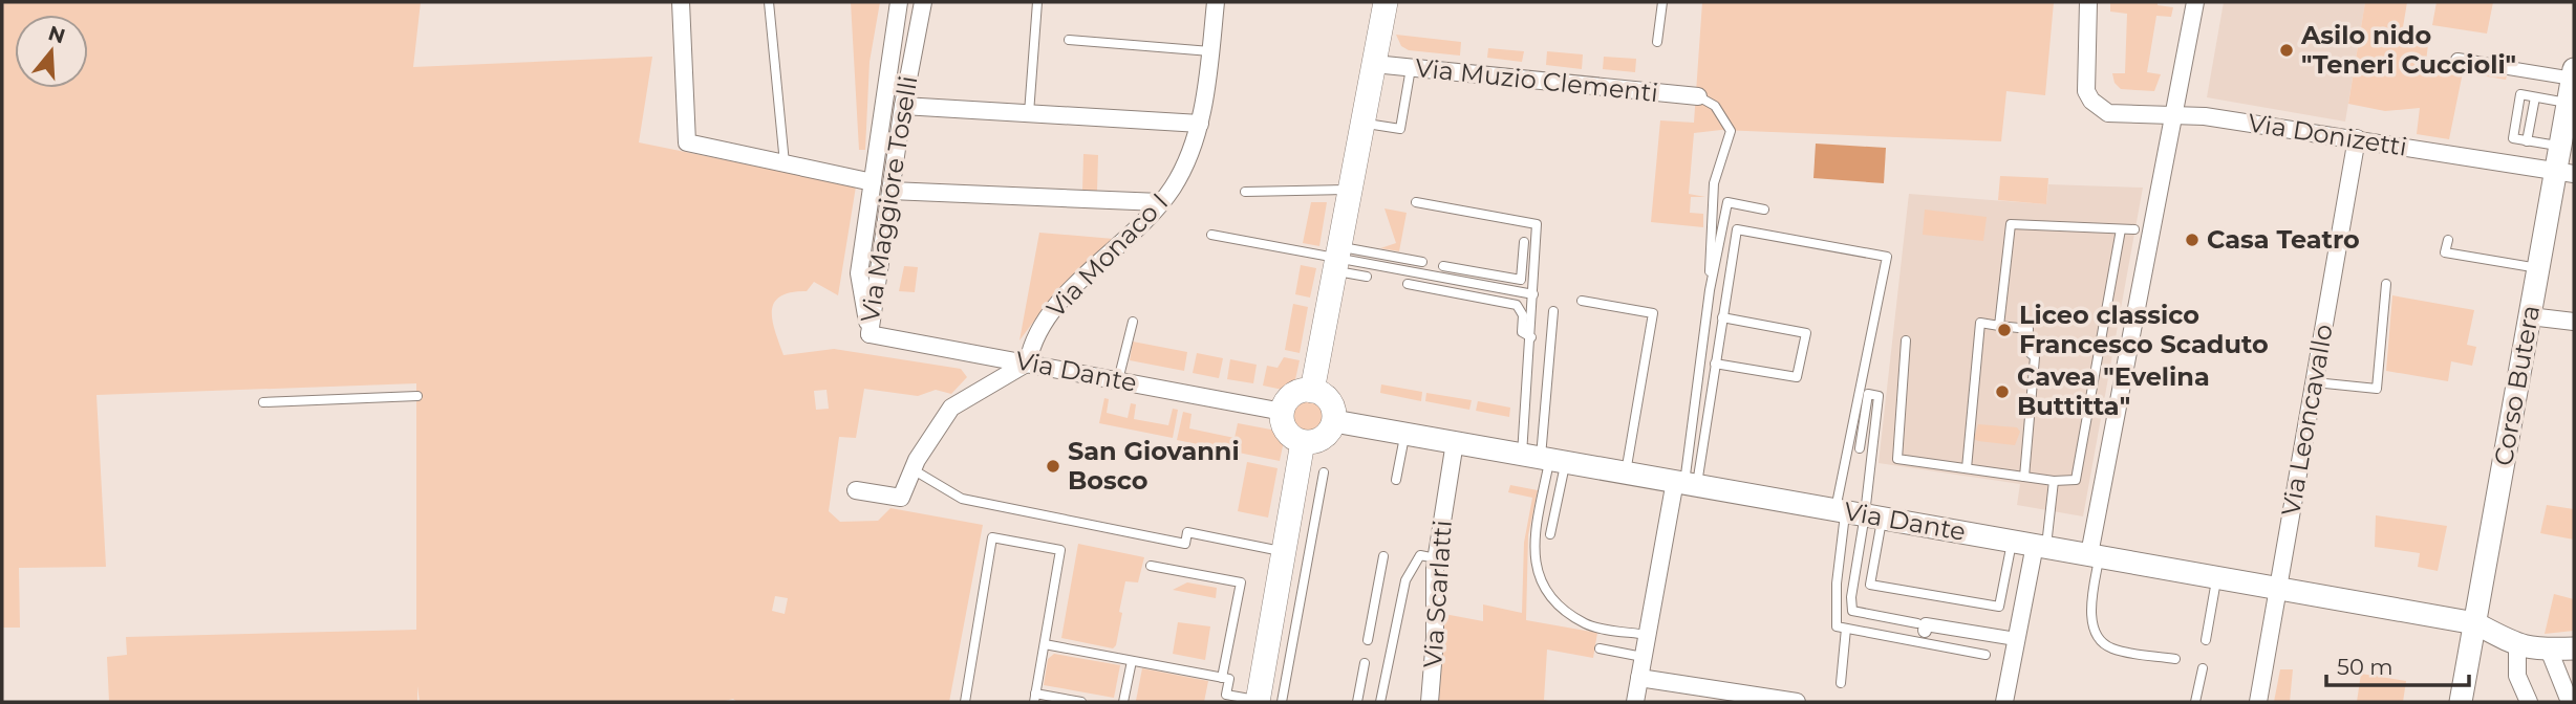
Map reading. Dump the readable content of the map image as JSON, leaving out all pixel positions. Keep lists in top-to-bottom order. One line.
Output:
{"streets":{"street":["Via Muzio Clementi","Via Donizetti","Via Maggiore Toselli","Via Monaco I","Via Dante","Corso Butera","Via Leoncavallo","Via Scarlatti"]},"crossings":[["Via Donizetti","Corso Butera"],["Via Donizetti","Via Leoncavallo"],["Via Maggiore Toselli","Via Dante"],["Via Monaco I","Via Dante"],["Via Dante","Corso Butera"],["Via Dante","Via Leoncavallo"],["Via Dante","Via Scarlatti"]],"places":["Asilo nido \"Teneri Cuccioli\"","Casa Teatro","Liceo classico Francesco Scaduto","Cavea \"Evelina Buttitta\"","San Giovanni Bosco"],"scale_bar":"50 m","north":"top"}
